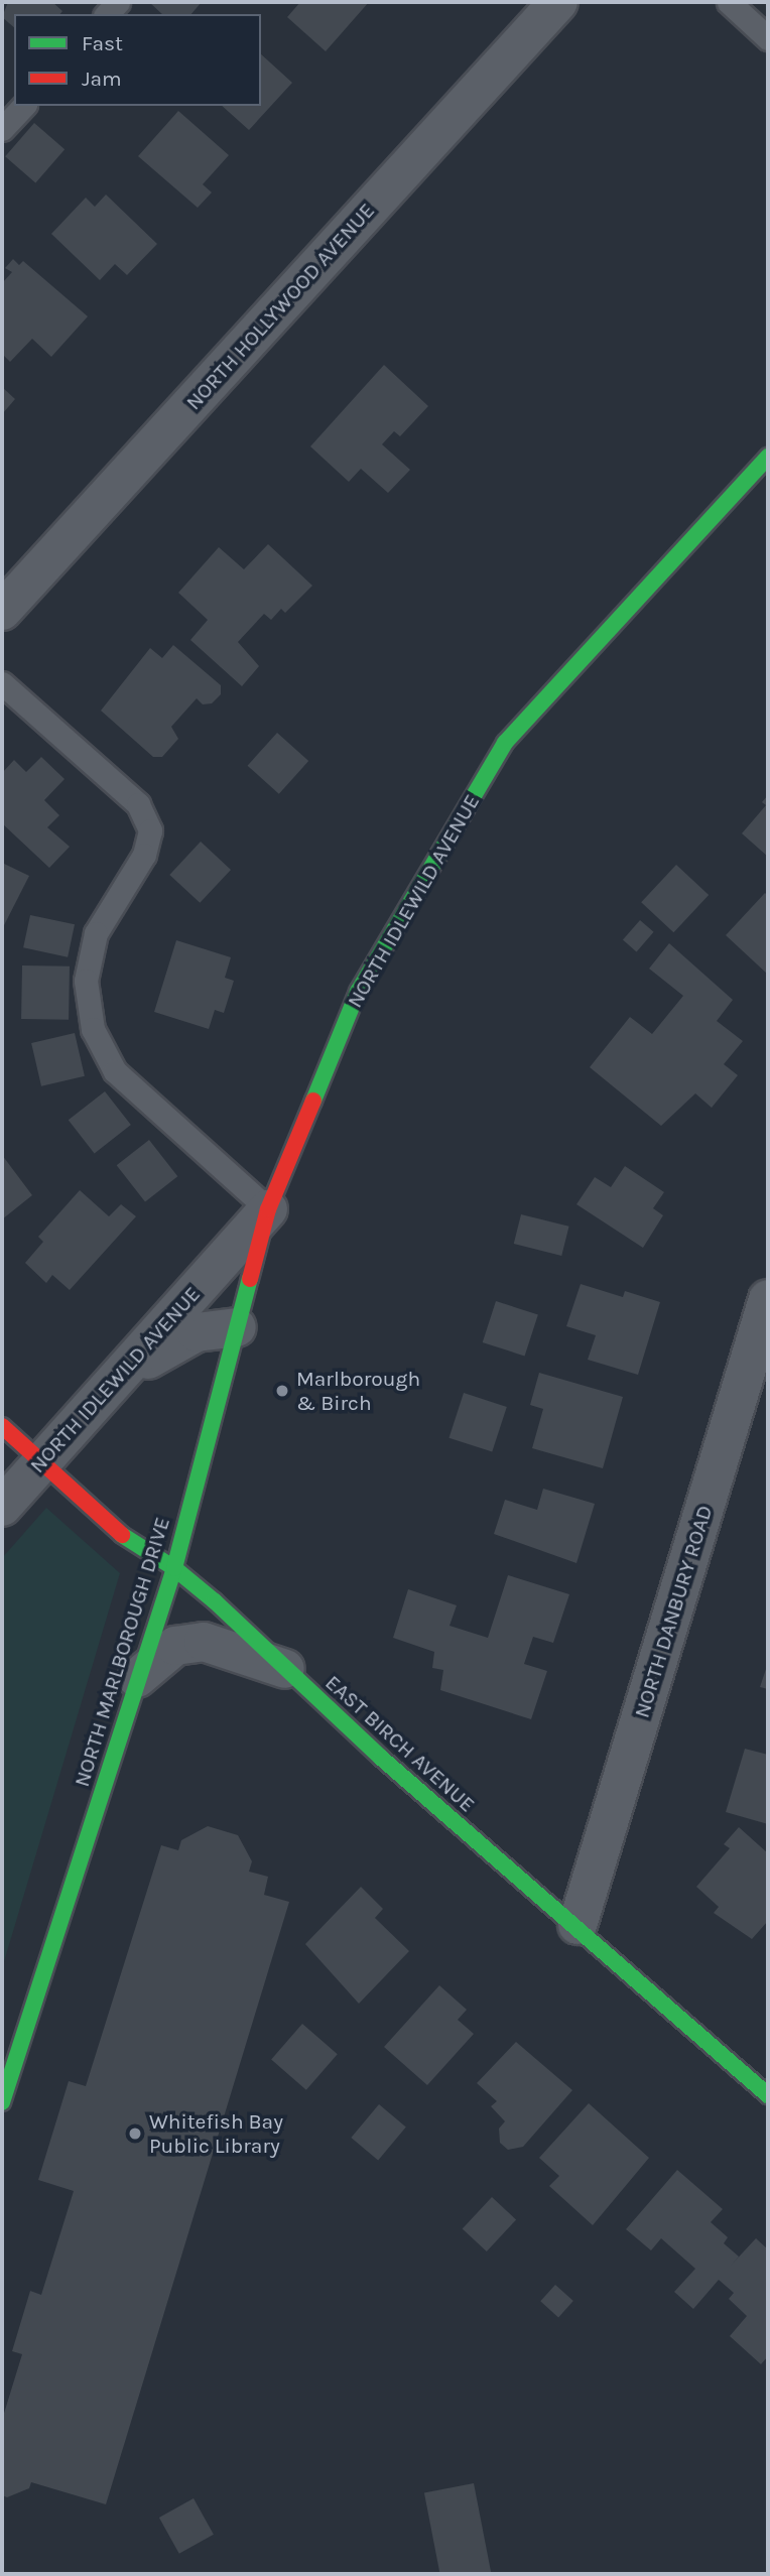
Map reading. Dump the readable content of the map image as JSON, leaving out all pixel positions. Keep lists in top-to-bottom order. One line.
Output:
{"streets":{"street":["NORTH HOLLYWOOD AVENUE","NORTH IDLEWILD AVENUE","NORTH DANBURY ROAD","NORTH MARLBOROUGH DRIVE","EAST BIRCH AVENUE"]},"crossings":[["NORTH IDLEWILD AVENUE","NORTH MARLBOROUGH DRIVE"],["NORTH IDLEWILD AVENUE","EAST BIRCH AVENUE"],["NORTH DANBURY ROAD","EAST BIRCH AVENUE"],["NORTH MARLBOROUGH DRIVE","EAST BIRCH AVENUE"]],"places":["Marlborough & Birch","Whitefish Bay Public Library"],"legend":["Fast","Jam"]}
